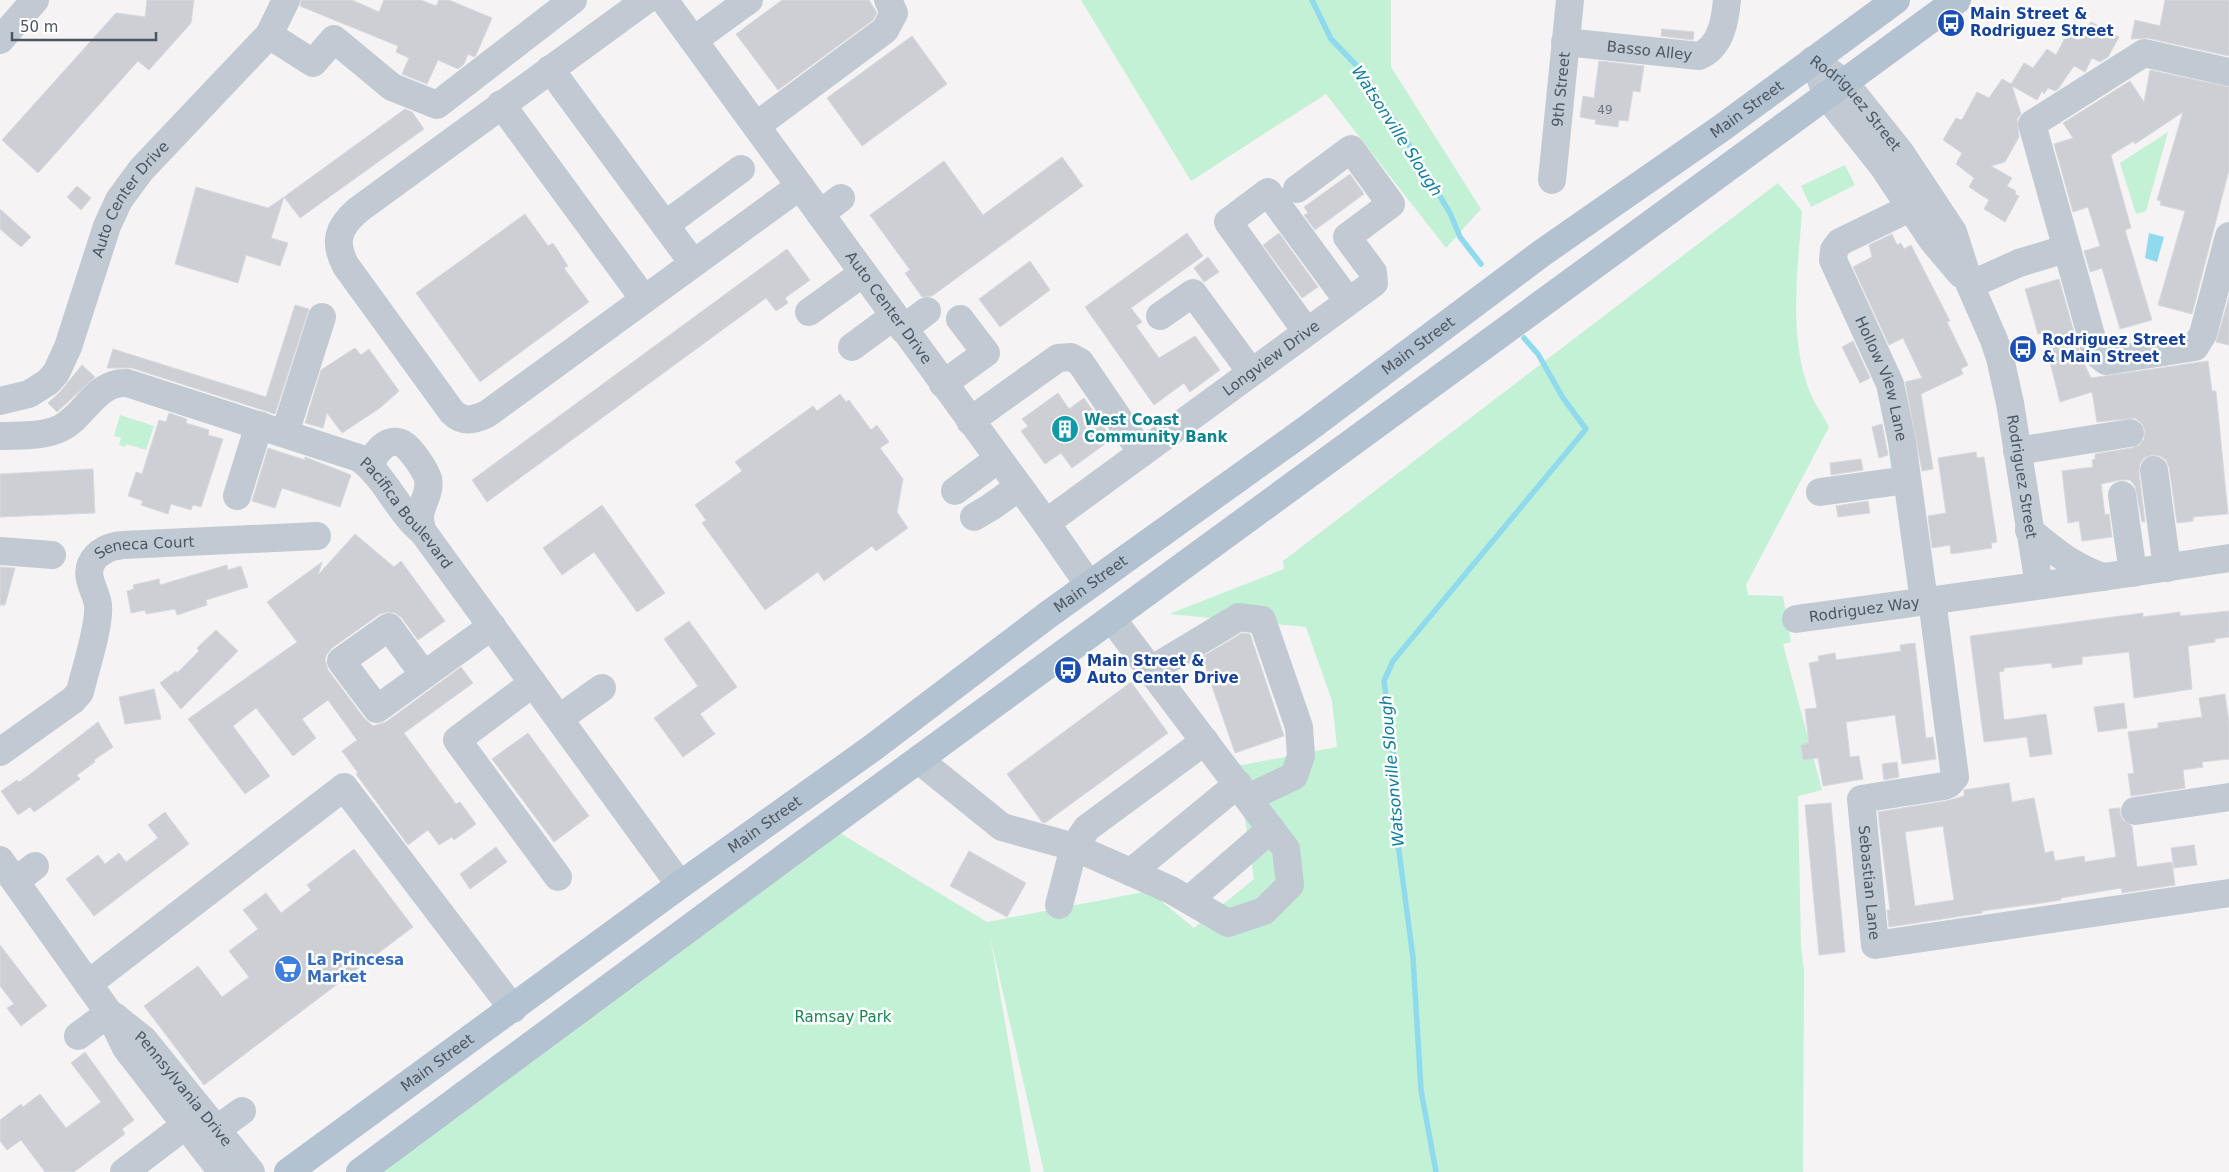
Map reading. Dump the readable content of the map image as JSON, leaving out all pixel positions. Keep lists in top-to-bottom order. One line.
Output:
{"streets":{"main road":["Main Street","Auto Center Drive"],"street":["Basso Alley","9th Street","Rodriguez Street","Longview Drive","Hollow View Lane","Pacifica Boulevard","Seneca Court","Rodriguez Way","Sebastian Lane","Pennsylvania Drive"]},"crossings":[["Basso Alley","9th Street"],["Main Street","Rodriguez Street"],["Main Street","Auto Center Drive"],["Main Street","Pacifica Boulevard"],["Rodriguez Street","Hollow View Lane"],["Auto Center Drive","Longview Drive"],["Hollow View Lane","Rodriguez Way"],["Hollow View Lane","Sebastian Lane"],["Rodriguez Way","Sebastian Lane"]],"water":["Watsonville Slough"],"parks":["Ramsay Park"],"places":{"bus stop":["Main Street & Rodriguez Street","Rodriguez Street & Main Street","Main Street & Auto Center Drive"],"building":["West Coast Community Bank"],"supermarket":["La Princesa Market"]},"house_numbers":["49"],"scale_bar":"50 m"}
